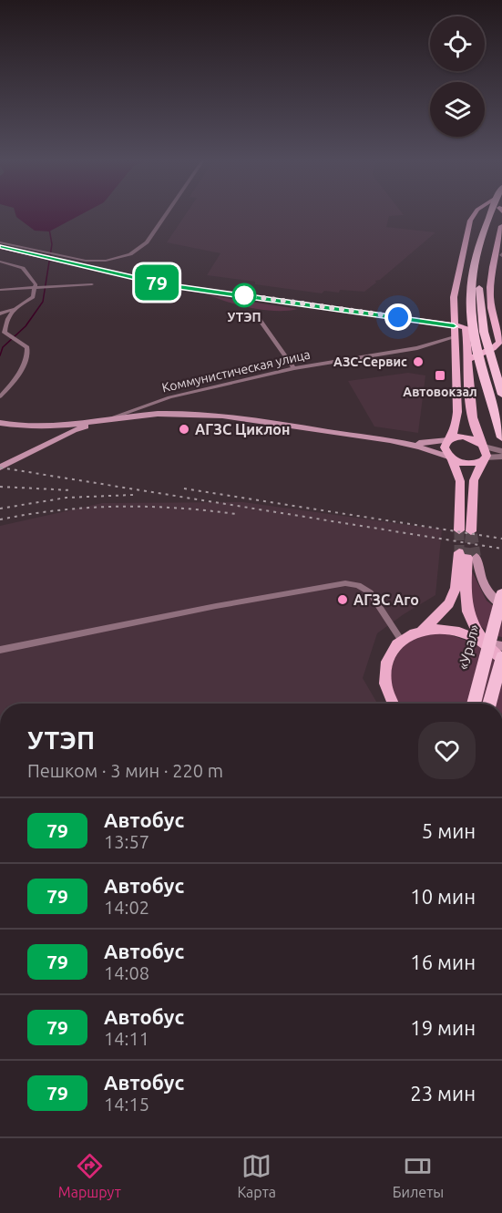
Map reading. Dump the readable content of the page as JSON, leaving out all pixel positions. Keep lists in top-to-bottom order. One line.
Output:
{"streets":{"highway":["«Урал»"],"main road":["Коммунистическая улица"]},"places":{"other":["УТЭП","АЗС-Сервис","АГЗС Циклон","АГЗС Аго"],"transit":["Автовокзал"]},"lines":["bus line 79"],"page":{"on_map":"79","heading":["УТЭП","Пешком · 3 мин · 220 m"],"list":[{"mark":"79","name":"Автобус","note":"13:57","value":"5 мин"},{"mark":"79","name":"Автобус","note":"14:02","value":"10 мин"},{"mark":"79","name":"Автобус","note":"14:08","value":"16 мин"},{"mark":"79","name":"Автобус","note":"14:11","value":"19 мин"},{"mark":"79","name":"Автобус","note":"14:15","value":"23 мин"}],"tabs":["Маршрут","Карта","Билеты"]}}
